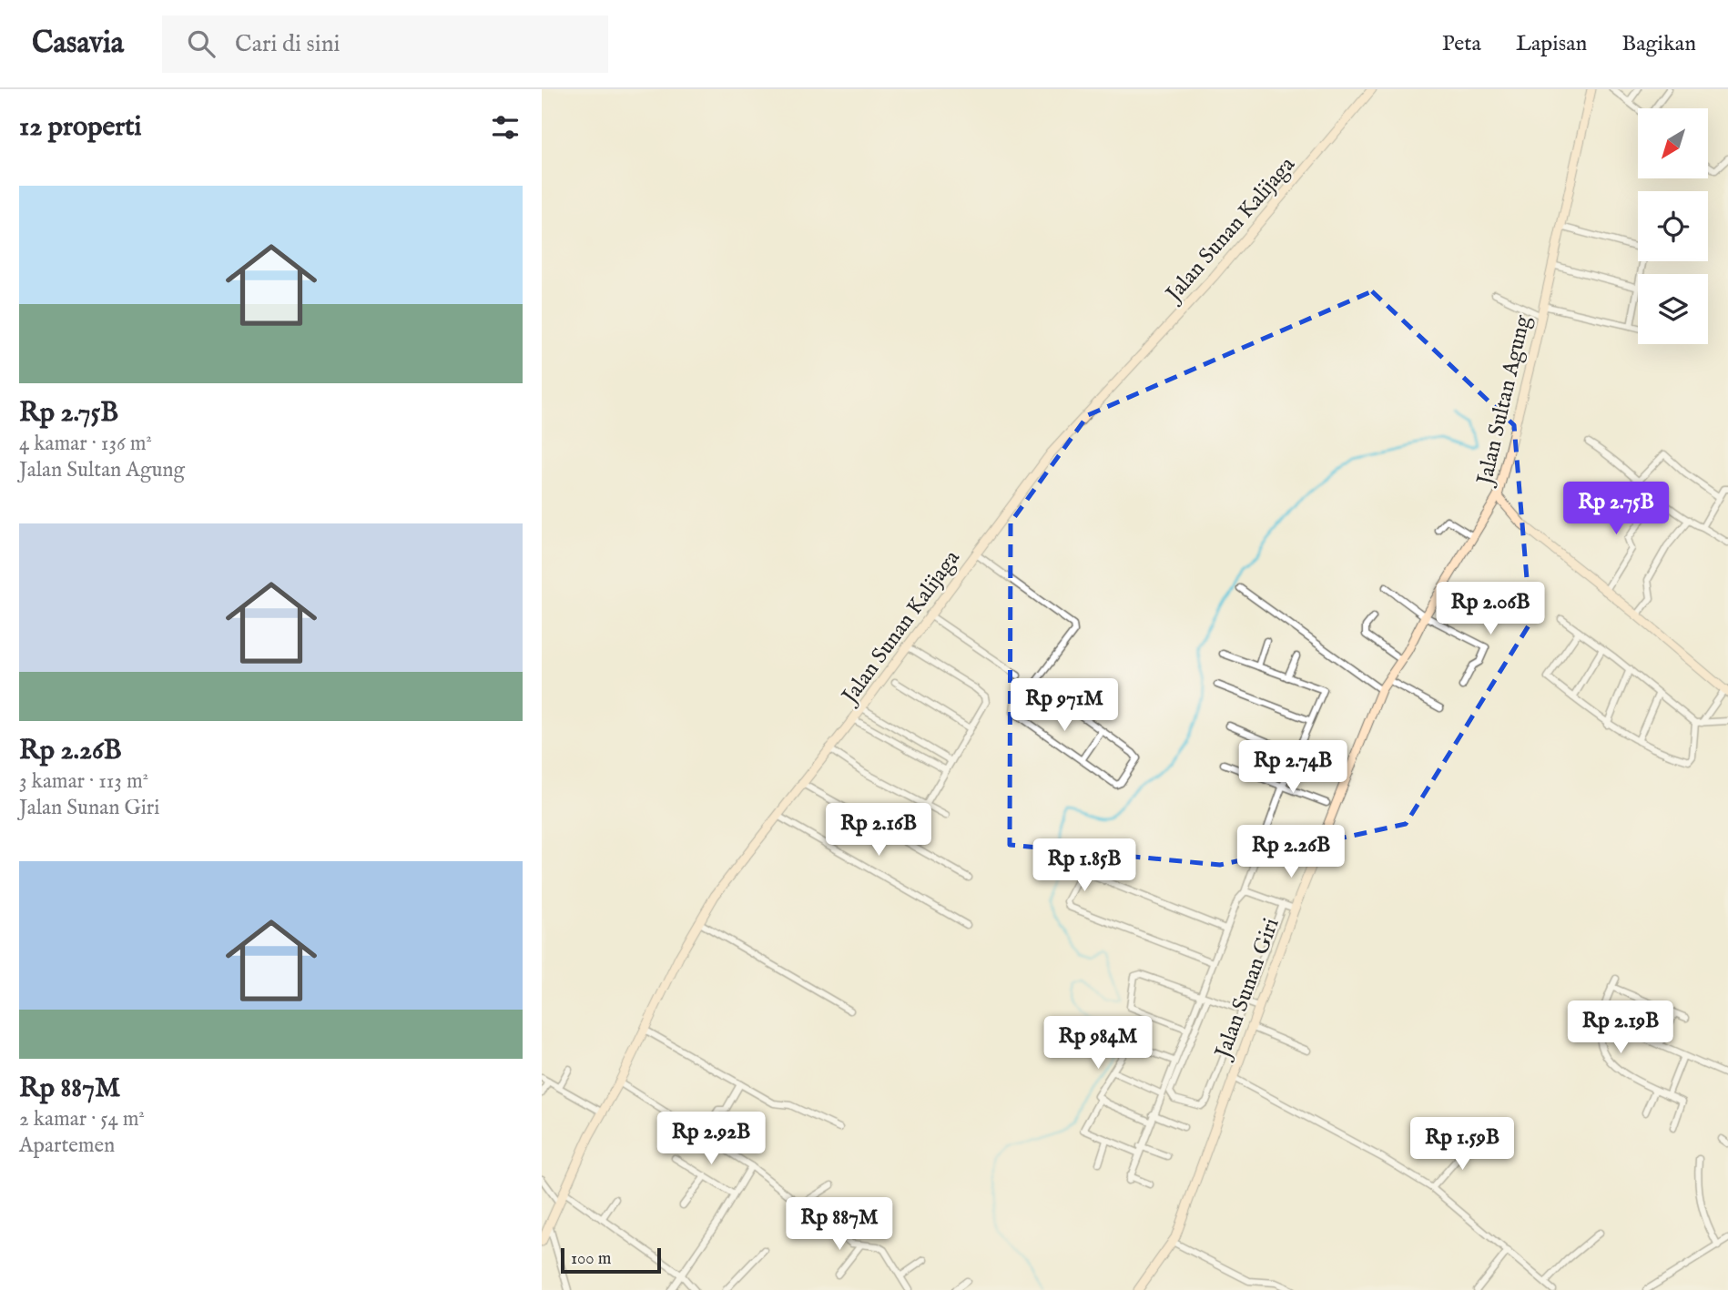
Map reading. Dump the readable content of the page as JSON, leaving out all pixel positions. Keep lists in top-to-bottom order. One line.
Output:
{"streets":{"street":["Jalan Sunan Kalijaga","Jalan Sultan Agung","Jalan Sunan Giri"]},"crossings":[["Jalan Sultan Agung","Jalan Sunan Giri"]],"scale_bar":"100 m","north":"bottom left","page":{"header":"Casavia","search":"Cari di sini","nav":["Peta","Lapisan","Bagikan"],"heading":"12 properti","list":[{"name":"Rp 2.75B","note":"4 kamar · 136 m² · Jalan Sultan Agung"},{"name":"Rp 2.26B","note":"3 kamar · 113 m² · Jalan Sunan Giri"},{"name":"Rp 887M","note":"2 kamar · 54 m² · Apartemen"}],"price":["Rp 2.75B","Rp 2.06B","Rp 971M","Rp 2.74B","Rp 2.16B","Rp 2.26B","Rp 1.85B","Rp 2.19B","Rp 984M","Rp 2.92B","Rp 1.59B","Rp 887M"],"scale":"100 m"}}
